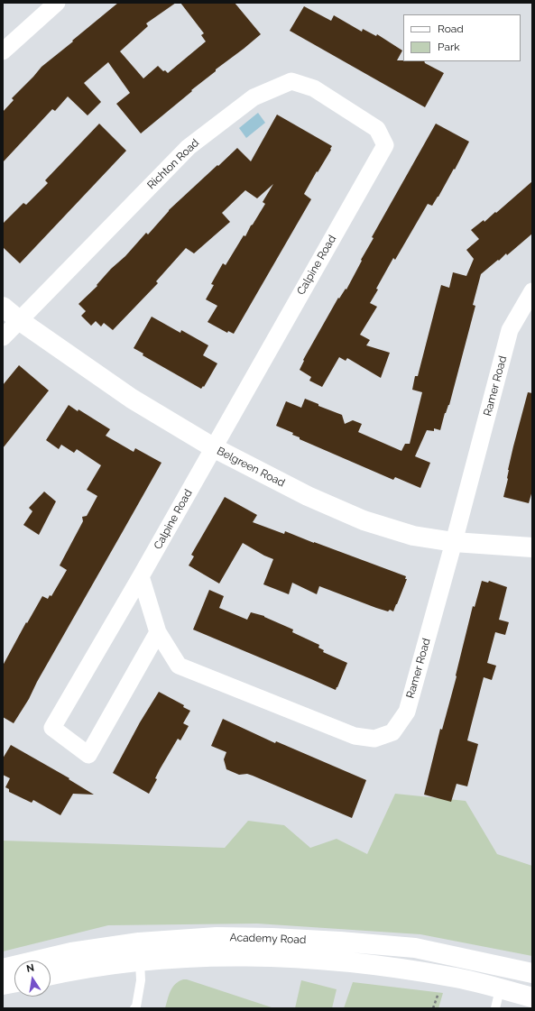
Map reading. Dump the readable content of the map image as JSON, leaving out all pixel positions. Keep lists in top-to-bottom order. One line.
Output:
{"streets":{"main road":["Belgreen Road","Academy Road"],"street":["Richton Road","Calpine Road","Ramer Road"]},"crossings":[["Richton Road","Calpine Road"],["Richton Road","Belgreen Road"],["Calpine Road","Ramer Road"],["Calpine Road","Belgreen Road"],["Ramer Road","Belgreen Road"]],"legend":["Road","Park"],"north":"top"}
